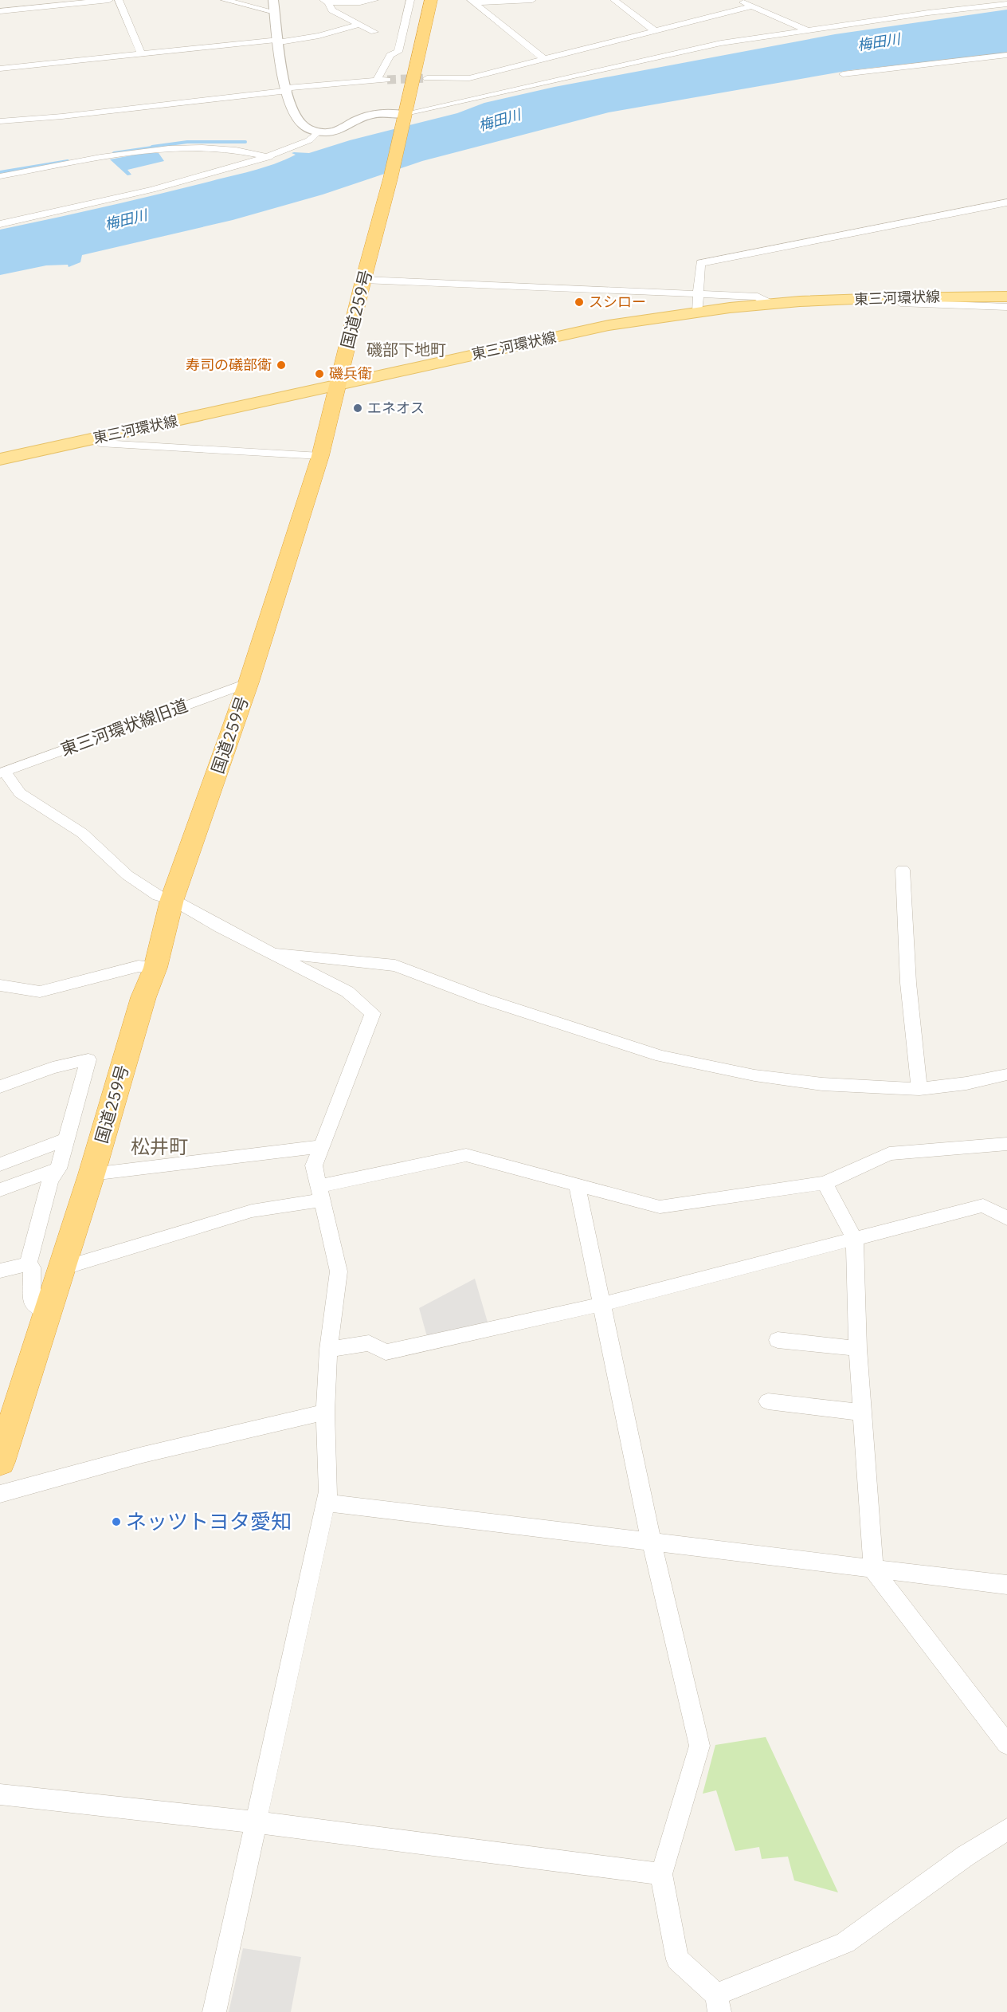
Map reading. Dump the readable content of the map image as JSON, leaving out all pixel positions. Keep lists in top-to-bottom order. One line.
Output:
{"streets":{"highway":["国道259号"],"main road":["東三河環状線"],"street":["東三河環状線旧道"]},"crossings":[["東三河環状線","国道259号"],["国道259号","東三河環状線旧道"]],"districts":["磯部下地町","松井町"],"water":["梅田川"],"places":["スシロー","寿司の礒部衛","磯兵衛","エネオス","ネッツトヨタ愛知"]}
